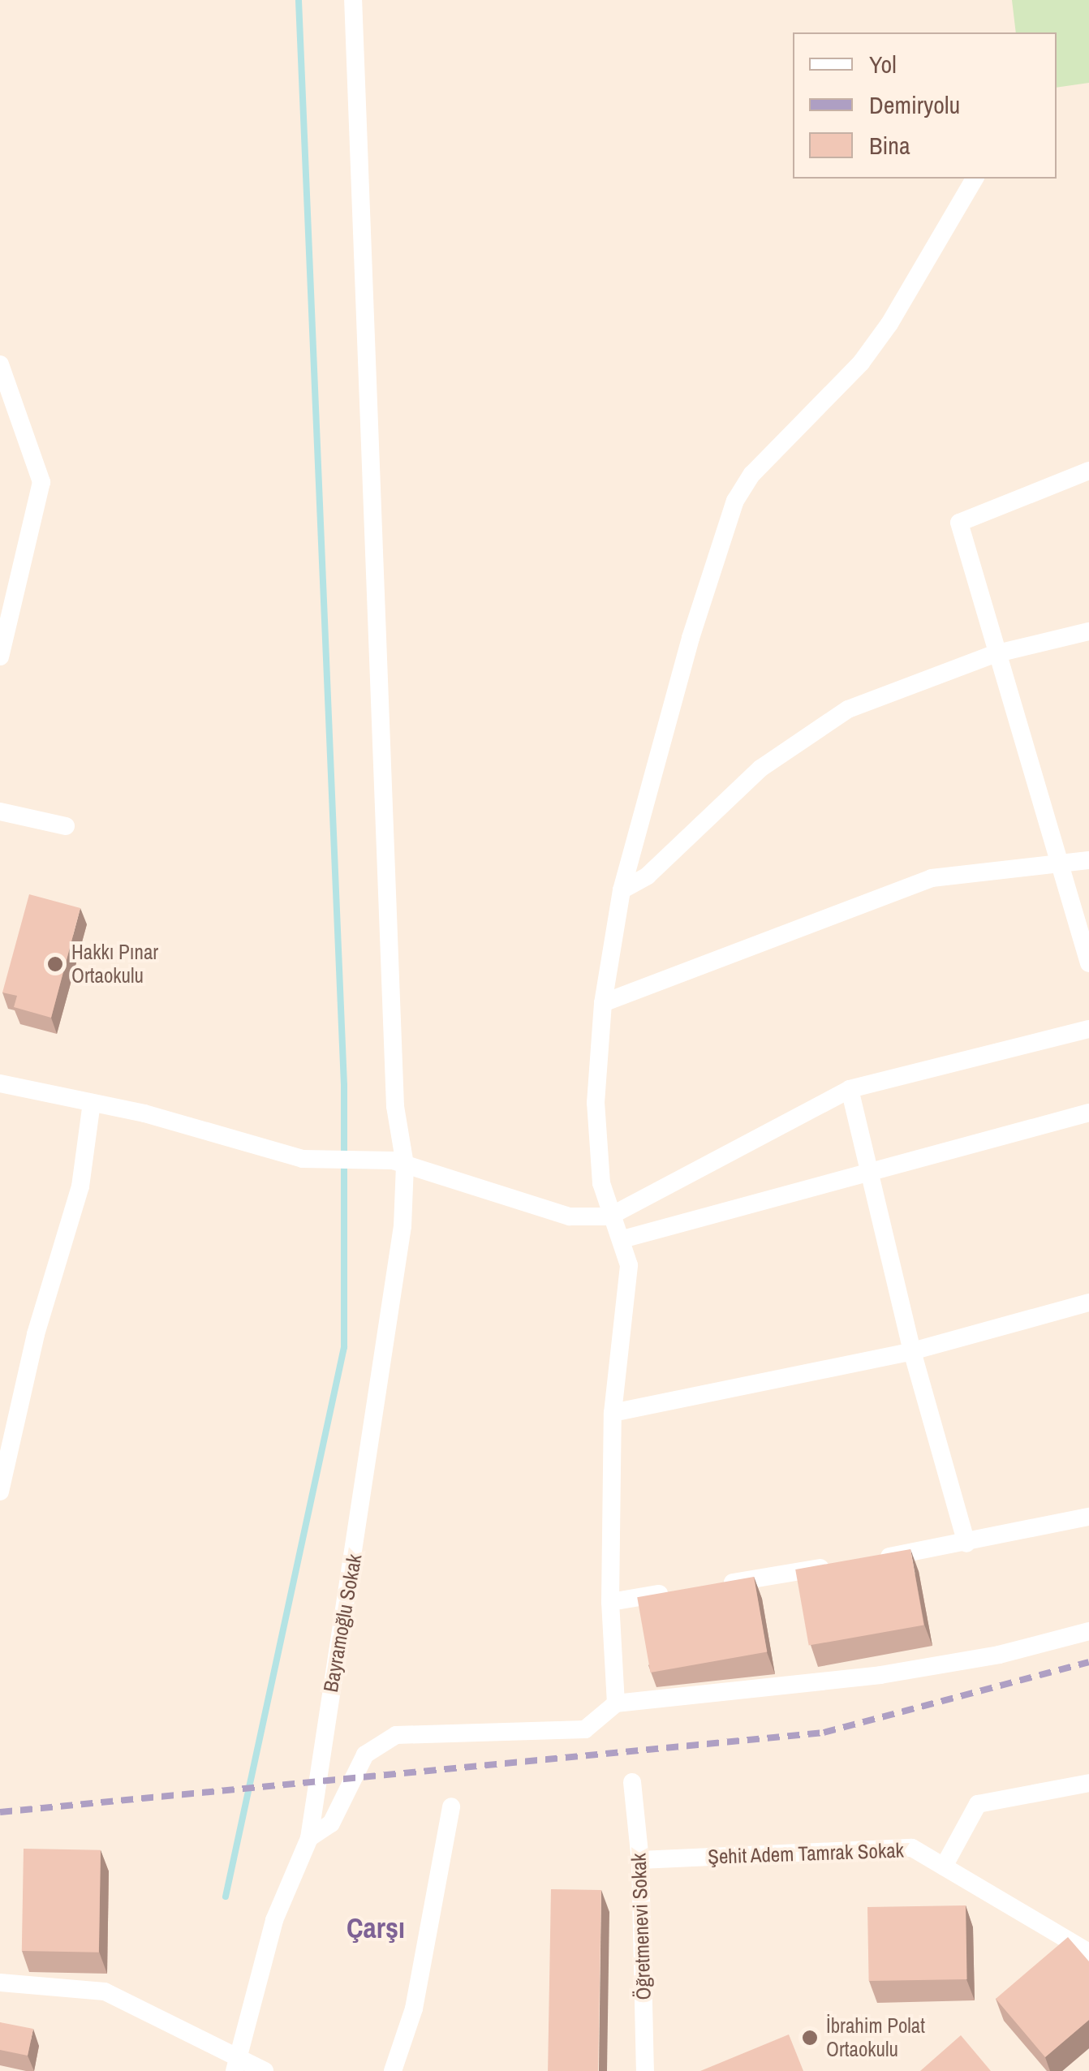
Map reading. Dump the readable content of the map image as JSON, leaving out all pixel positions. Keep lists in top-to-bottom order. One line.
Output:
{"streets":{"street":["Bayramoğlu Sokak","Şehit Adem Tamrak Sokak","Öğretmenevi Sokak"]},"crossings":[["Şehit Adem Tamrak Sokak","Öğretmenevi Sokak"]],"districts":["Çarşı"],"places":["Hakkı Pınar Ortaokulu","İbrahim Polat Ortaokulu"],"legend":["Yol","Demiryolu","Bina"]}
